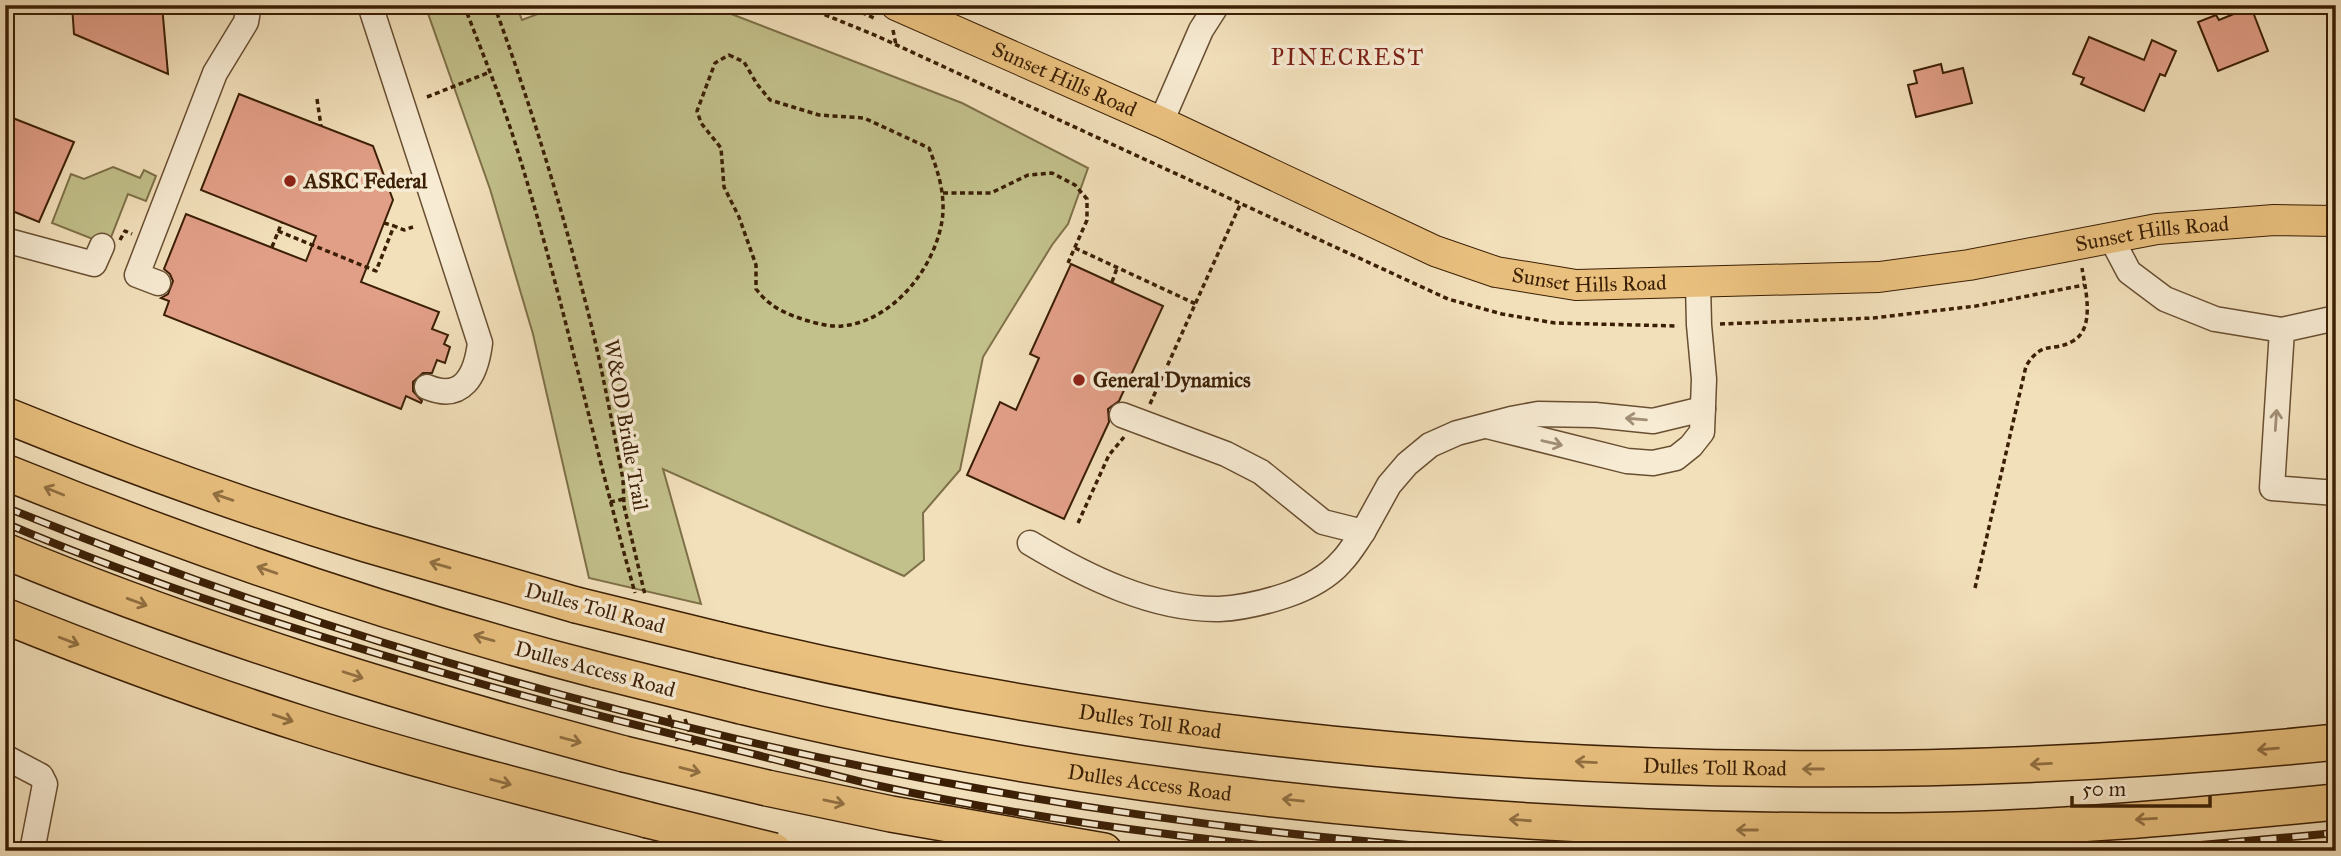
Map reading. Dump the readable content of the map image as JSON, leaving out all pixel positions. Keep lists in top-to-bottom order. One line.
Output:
{"streets":{"highway":["Dulles Toll Road","Dulles Access Road"],"main road":["Sunset Hills Road"],"path":["W&OD Bridle Trail"]},"districts":["PINECREST"],"places":["ASRC Federal","General Dynamics"],"scale_bar":"50 m"}
